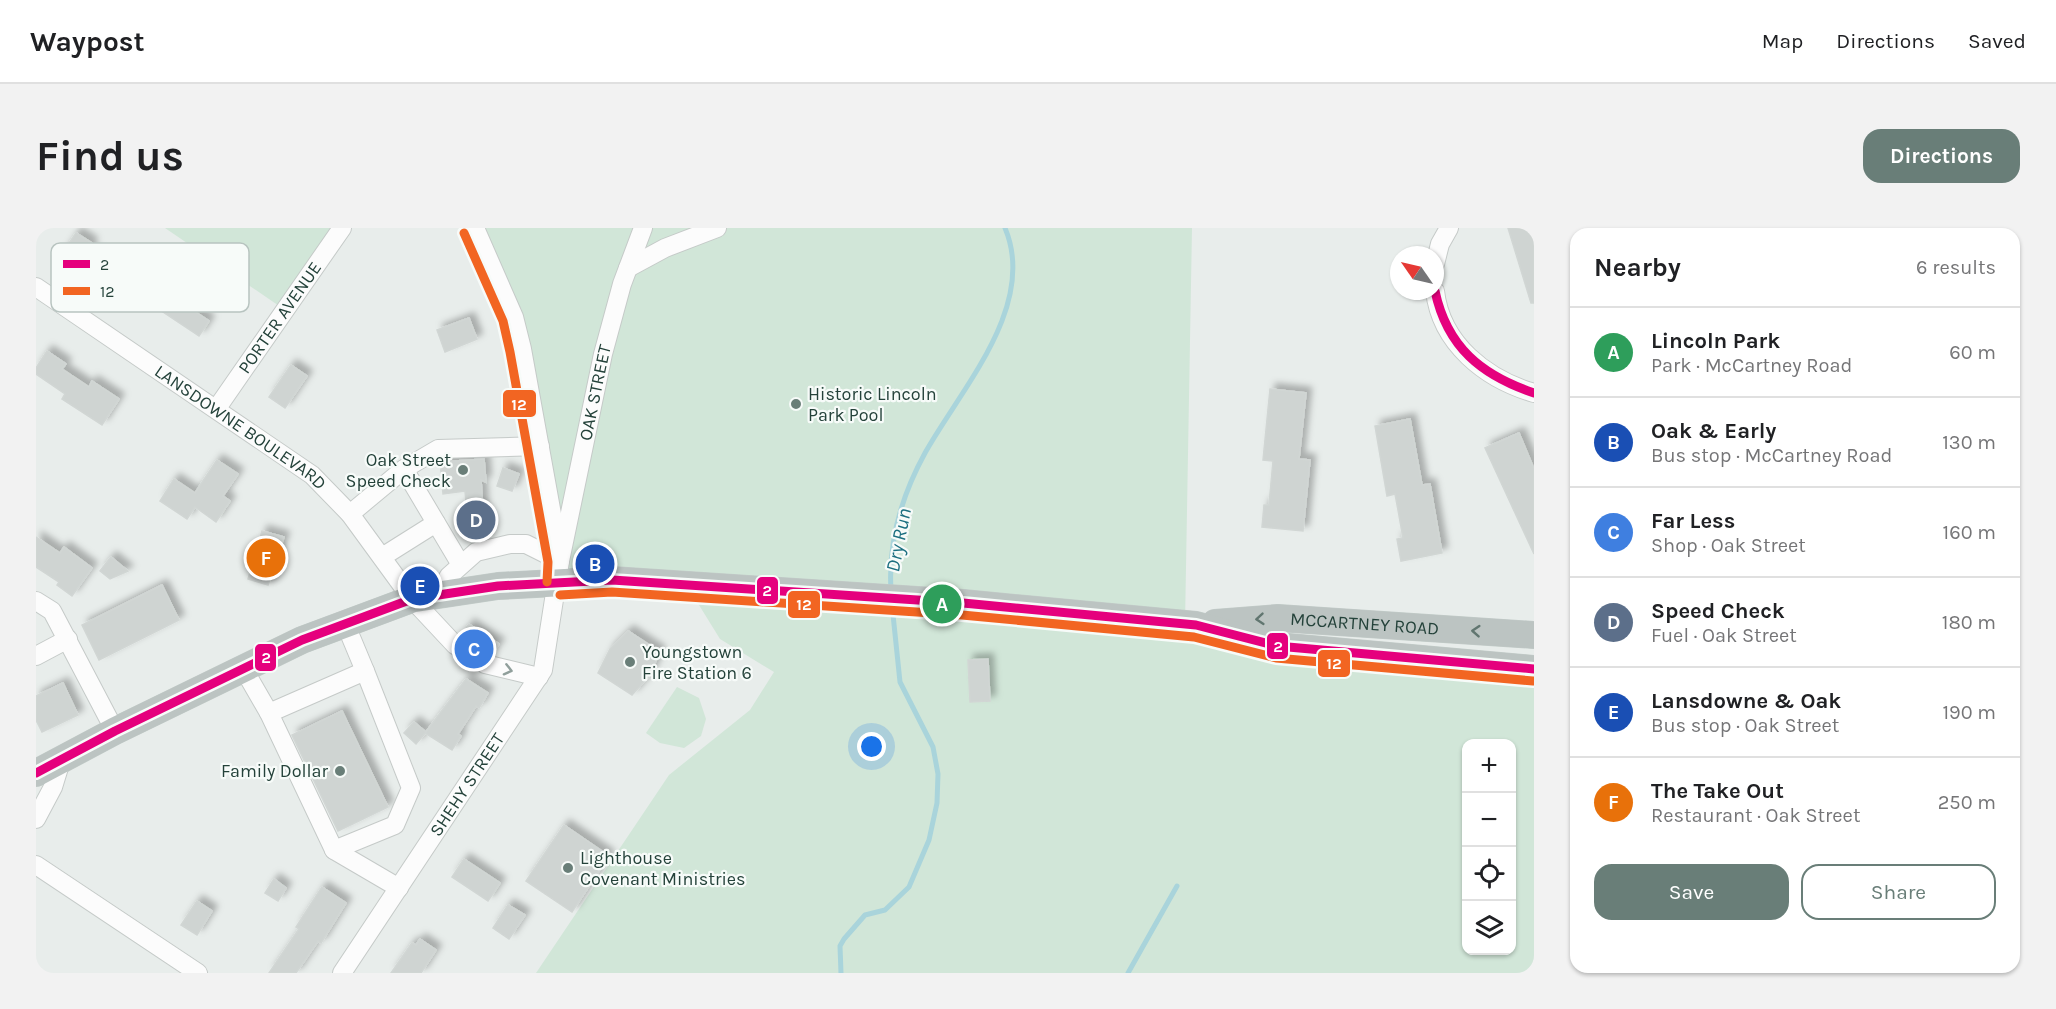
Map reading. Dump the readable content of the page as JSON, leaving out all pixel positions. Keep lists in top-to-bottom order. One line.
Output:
{"streets":{"highway":["MCCARTNEY ROAD"],"street":["PORTER AVENUE","OAK STREET","LANSDOWNE BOULEVARD","SHEHY STREET"]},"crossings":[["PORTER AVENUE","LANSDOWNE BOULEVARD"],["OAK STREET","MCCARTNEY ROAD"],["OAK STREET","SHEHY STREET"],["LANSDOWNE BOULEVARD","SHEHY STREET"],["MCCARTNEY ROAD","SHEHY STREET"]],"water":["Dry Run"],"places":["Historic Lincoln Park Pool","Oak Street Speed Check","Youngstown Fire Station 6","Family Dollar","Lighthouse Covenant Ministries"],"lines":["transit line 12","transit line 2"],"legend":["2","12"],"north":"top left","page":{"header":"Waypost","nav":["Map","Directions","Saved"],"buttons":["Directions",["Save","Share"]],"title":"Find us","heading":["Nearby","6 results"],"list":[{"mark":"A","name":"Lincoln Park","note":"Park · McCartney Road","value":"60 m"},{"mark":"B","name":"Oak & Early","note":"Bus stop · McCartney Road","value":"130 m"},{"mark":"C","name":"Far Less","note":"Shop · Oak Street","value":"160 m"},{"mark":"D","name":"Speed Check","note":"Fuel · Oak Street","value":"180 m"},{"mark":"E","name":"Lansdowne & Oak","note":"Bus stop · Oak Street","value":"190 m"},{"mark":"F","name":"The Take Out","note":"Restaurant · Oak Street","value":"250 m"}],"pins":["D","F","B","E","A","C"],"map_buttons":["+","−"]}}
